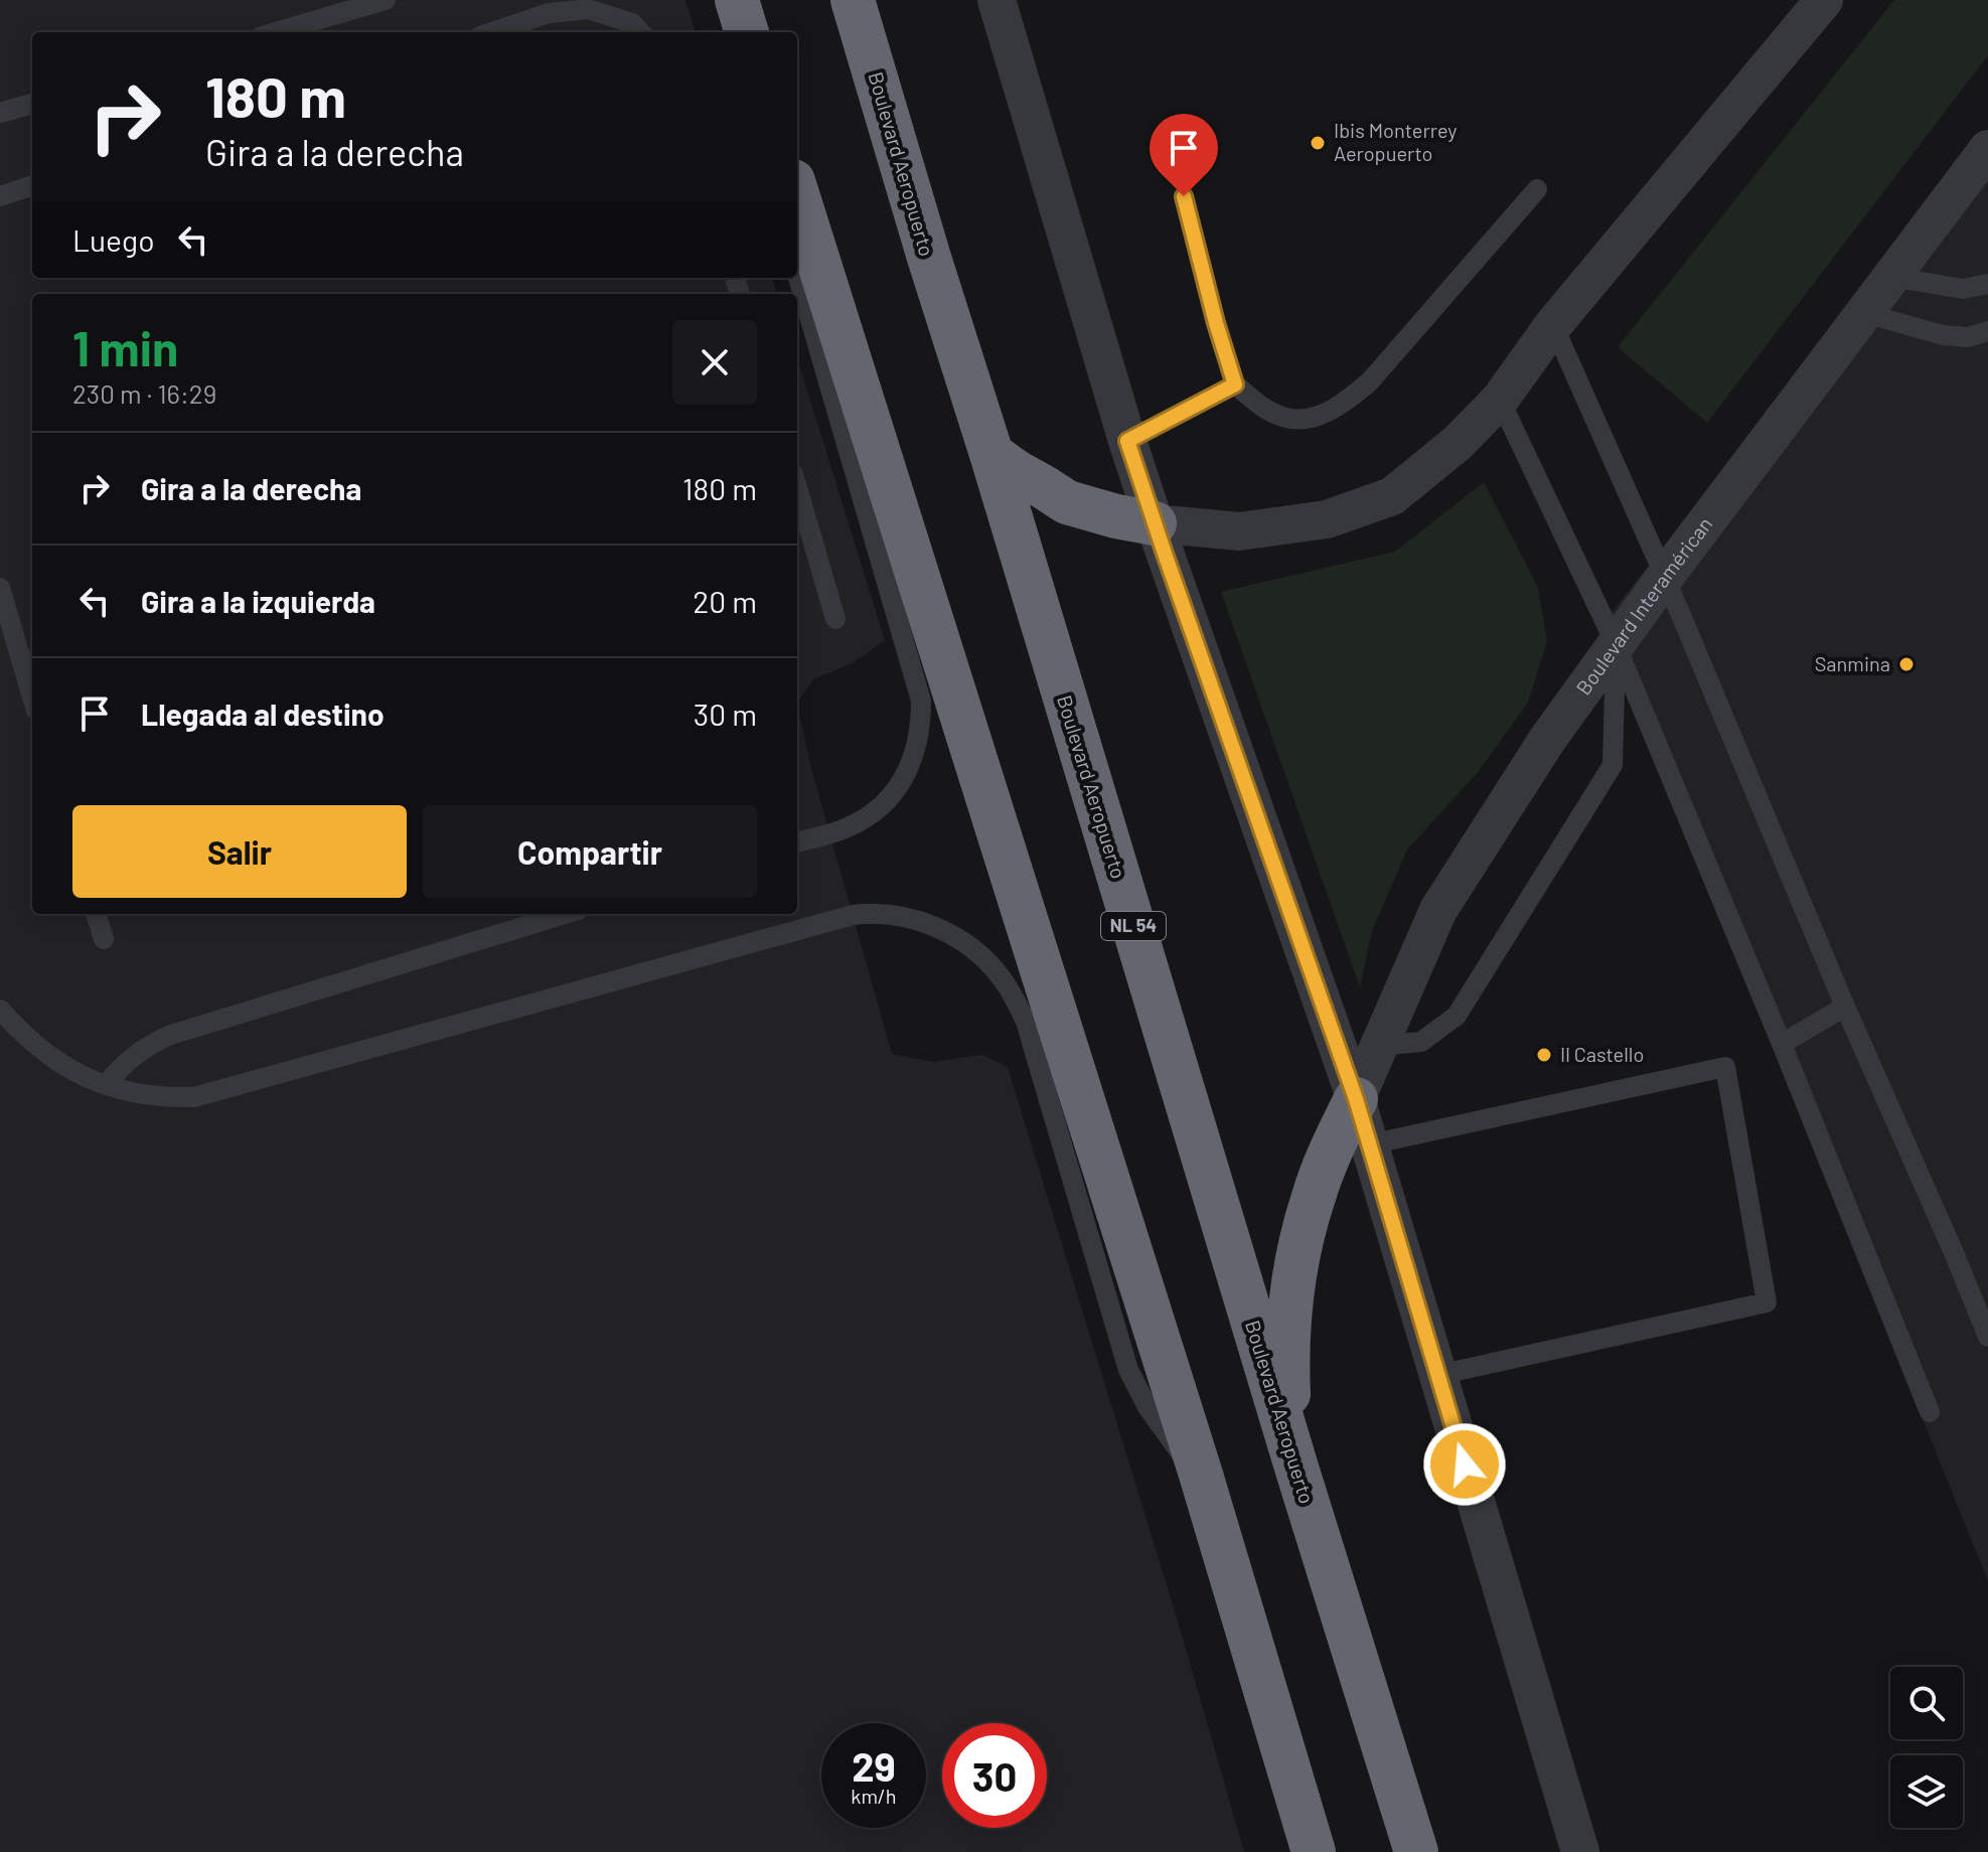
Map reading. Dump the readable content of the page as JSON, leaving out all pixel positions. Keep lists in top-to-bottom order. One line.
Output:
{"streets":{"highway":["Boulevard Aeropuerto","NL 54"],"street":["Boulevard Interamérican"]},"places":["Ibis Monterrey Aeropuerto","Sanmina","Il Castello"],"page":{"turn":["180 m","Gira a la derecha"],"then":"Luego","heading":["1 min","230 m · 16:29"],"list":[{"name":"Gira a la derecha","value":"180 m"},{"name":"Gira a la izquierda","value":"20 m"},{"name":"Llegada al destino","value":"30 m"}],"buttons":["Salir","Compartir"],"speed":"29 km/h","limit":"30"}}
